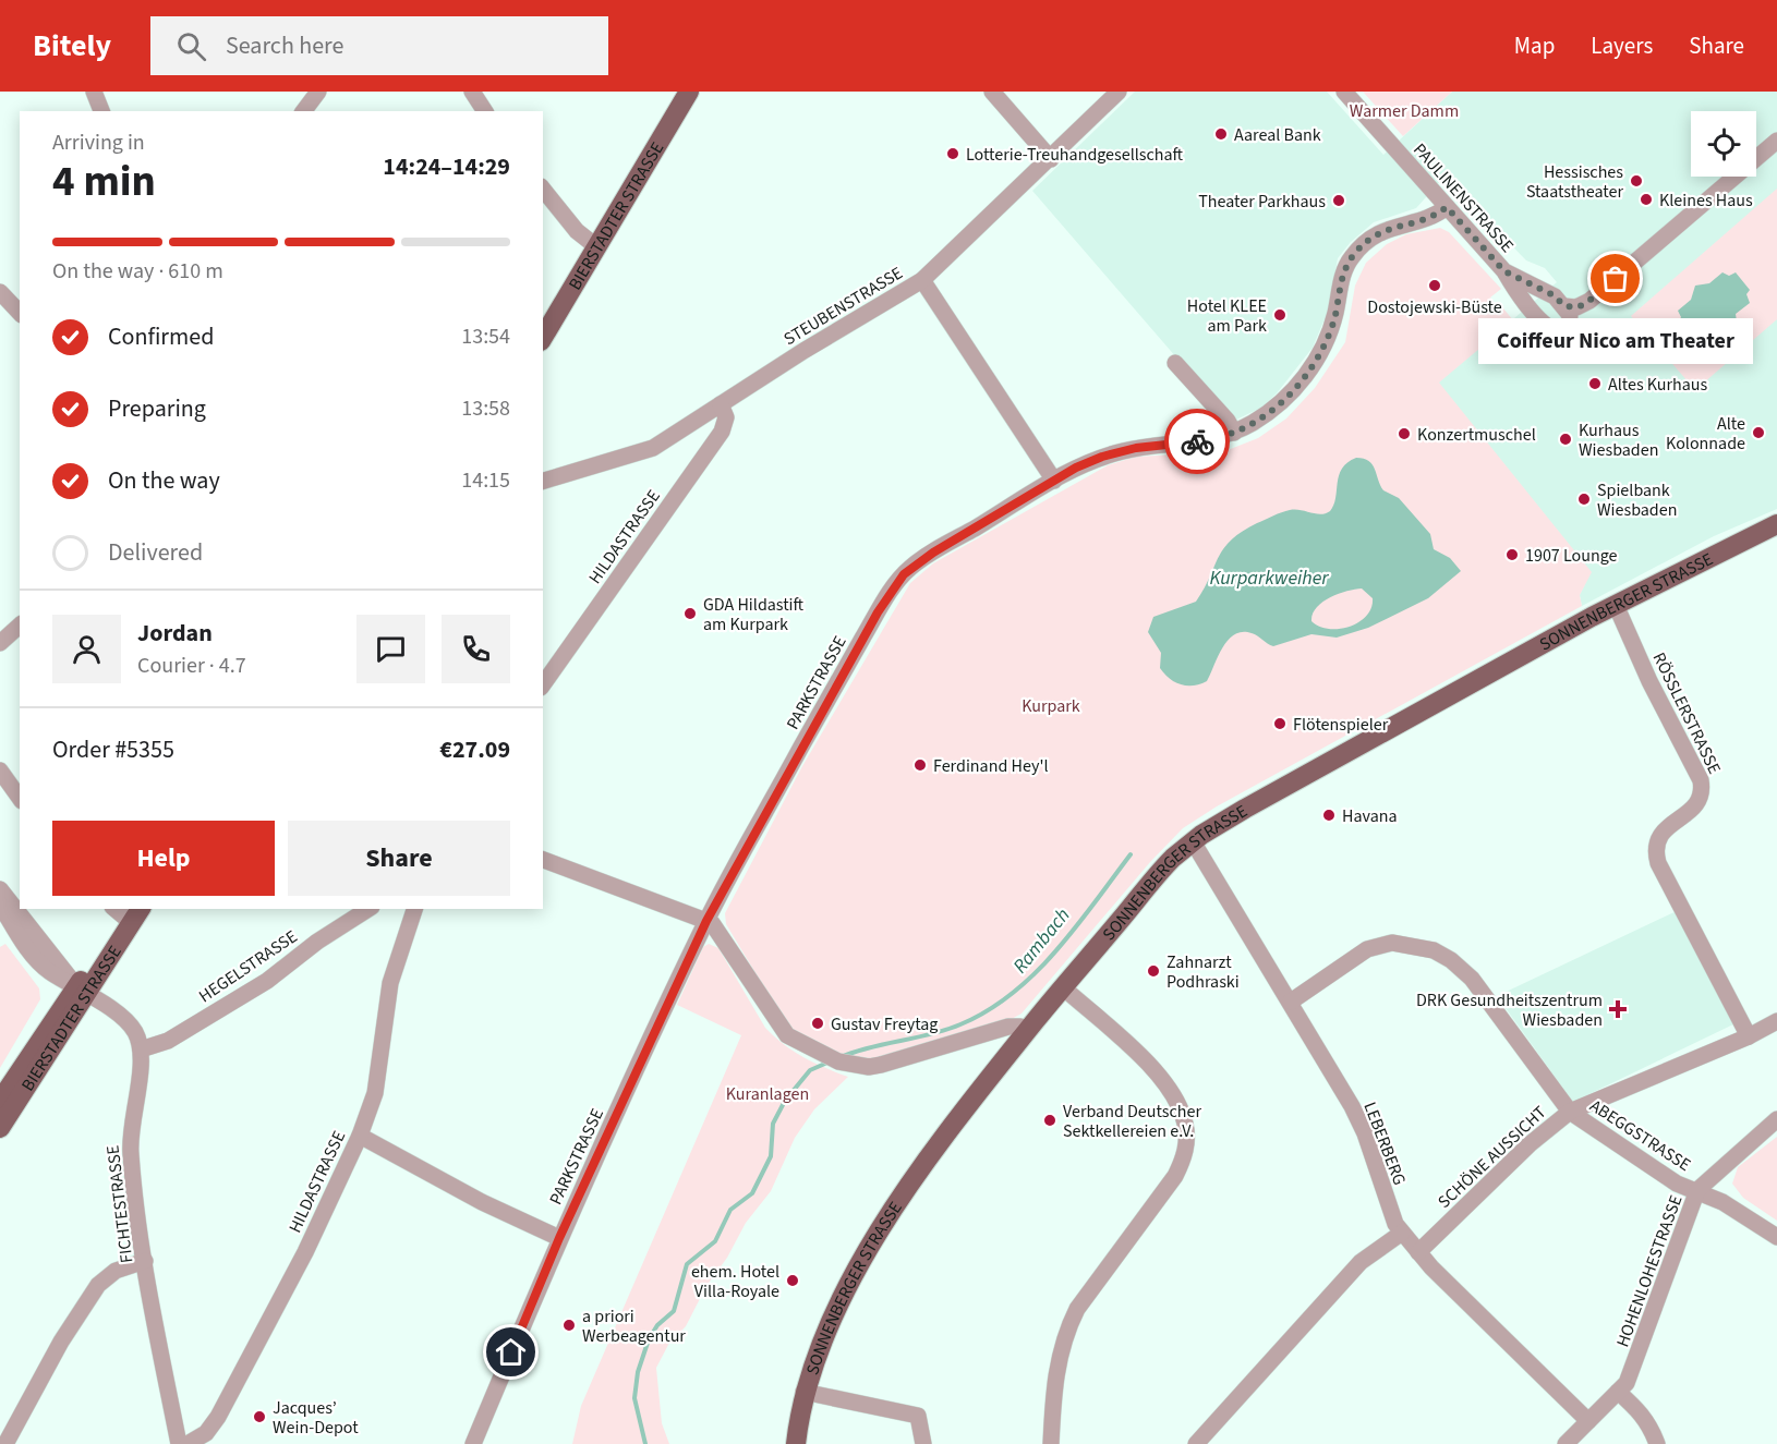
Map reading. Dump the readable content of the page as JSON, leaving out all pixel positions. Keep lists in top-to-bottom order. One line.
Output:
{"streets":{"main road":["BIERSTADTER STRASSE","SONNENBERGER STRASSE"],"street":["PAULINENSTRASSE","STEUBENSTRASSE","HILDASTRASSE","PARKSTRASSE","RÖSSLERSTRASSE","HEGELSTRASSE","ABEGGSTRASSE","LEBERBERG","SCHÖNE AUSSICHT","FICHTESTRASSE","HOHENLOHESTRASSE"]},"crossings":[["PAULINENSTRASSE","PARKSTRASSE"],["STEUBENSTRASSE","HILDASTRASSE"],["SONNENBERGER STRASSE","RÖSSLERSTRASSE"],["SONNENBERGER STRASSE","LEBERBERG"],["RÖSSLERSTRASSE","SCHÖNE AUSSICHT"],["HEGELSTRASSE","FICHTESTRASSE"],["ABEGGSTRASSE","LEBERBERG"],["ABEGGSTRASSE","SCHÖNE AUSSICHT"],["ABEGGSTRASSE","HOHENLOHESTRASSE"],["LEBERBERG","SCHÖNE AUSSICHT"],["LEBERBERG","HOHENLOHESTRASSE"]],"water":["Kurparkweiher","Rambach"],"parks":["Warmer Damm","Kurpark","Kuranlagen"],"places":{"other":["Aareal Bank","Lotterie-Treuhandgesellschaft","Hessisches Staatstheater","Kleines Haus","Theater Parkhaus","Coiffeur Nico am Theater","Dostojewski-Büste","Hotel KLEE am Park","Altes Kurhaus","Alte Kolonnade","Konzertmuschel","Kurhaus Wiesbaden","Spielbank Wiesbaden","1907 Lounge","GDA Hildastift am Kurpark","Flötenspieler","Ferdinand Hey'l","Havana","Zahnarzt Podhraski","Gustav Freytag","Verband Deutscher Sektkellereien e.V.","ehem. Hotel Villa-Royale","a priori Werbeagentur","Jacques’ Wein-Depot"],"health":["DRK Gesundheitszentrum Wiesbaden"]},"page":{"header":"Bitely","search":"Search here","nav":["Map","Layers","Share"],"heading":["4 min","Arriving in","14:24–14:29"],"panel":["Jordan","Courier · 4.7","Order #5355","€27.09"],"bar":"On the way · 610 m","list":[["Confirmed","13:54"],["Preparing","13:58"],["On the way","14:15"],"Delivered"],"bubble":"Coiffeur Nico am Theater","buttons":["Help","Share"]}}
